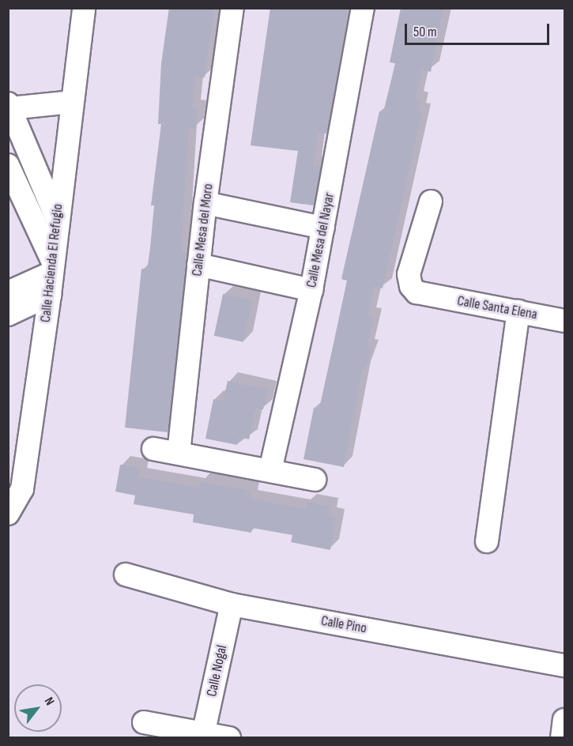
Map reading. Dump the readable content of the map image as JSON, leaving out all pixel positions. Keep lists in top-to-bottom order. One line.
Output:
{"streets":{"street":["Calle Mesa del Moro","Calle Mesa del Nayar","Calle Hacienda El Refugio","Calle Santa Elena","Calle Pino","Calle Nogal"]},"crossings":[["Calle Pino","Calle Nogal"]],"scale_bar":"50 m","north":"top right"}
